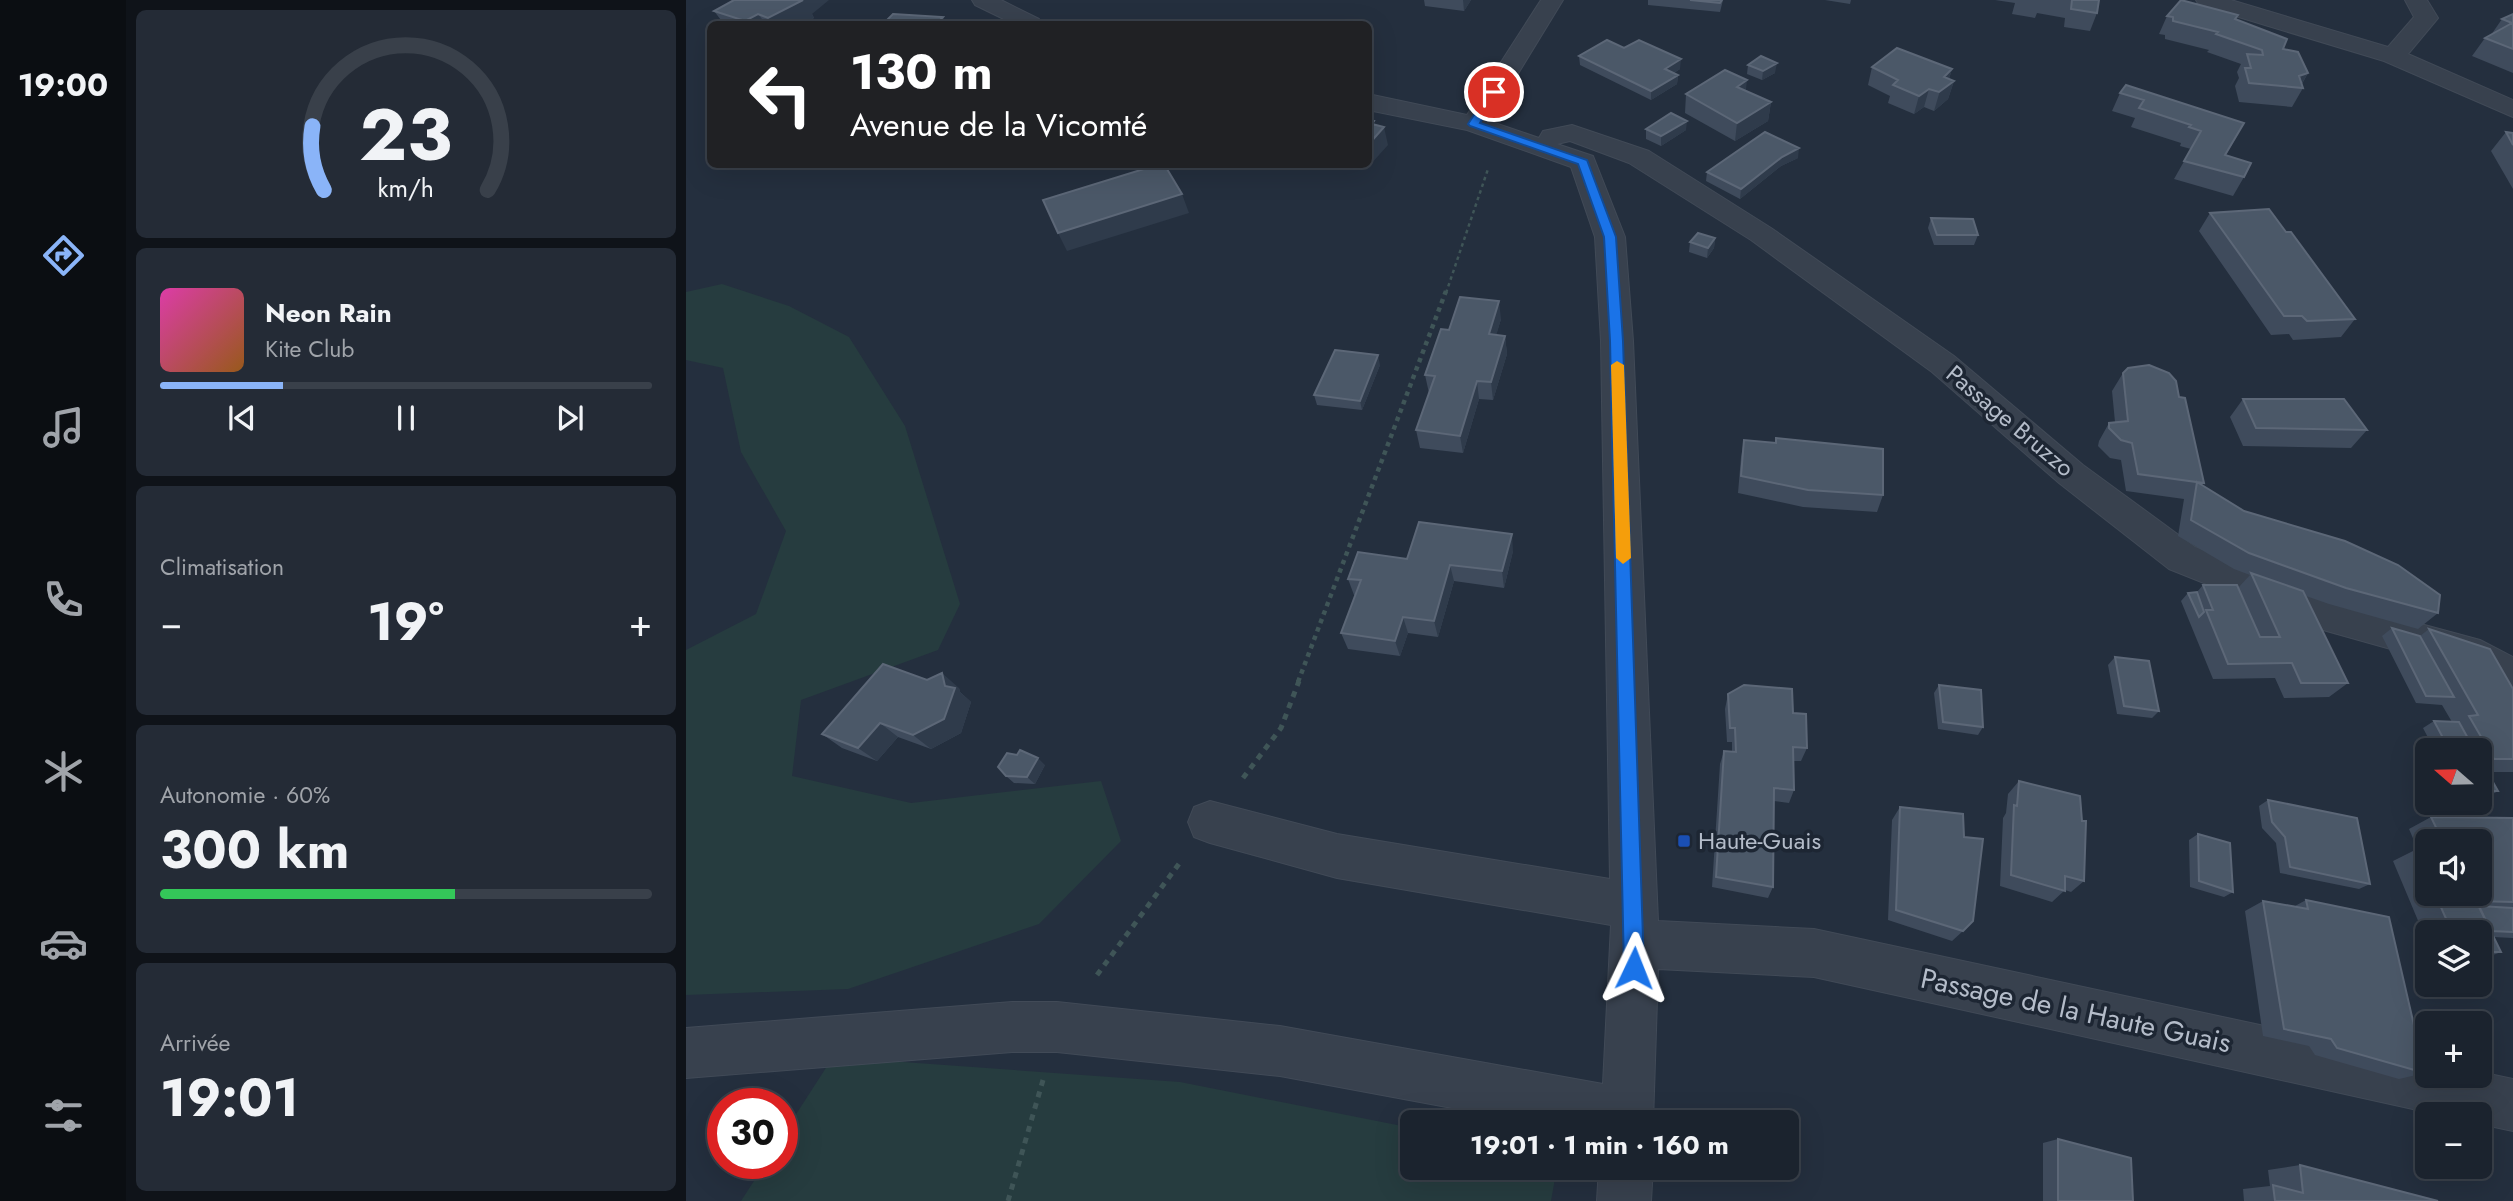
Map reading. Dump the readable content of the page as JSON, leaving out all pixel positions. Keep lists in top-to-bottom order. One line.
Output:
{"streets":{"street":["Passage Bruzzo","Passage de la Haute Guais"]},"places":{"transit":["Haute-Guais"]},"north":"left","page":{"tabs":"19:00","turn":["130 m","Avenue de la Vicomté"],"song":["Neon Rain","Kite Club"],"tile":["Climatisation",["Autonomie · 60%","300 km"],["Arrivée","19:01"]],"heat":["−","19°","+"],"map_buttons":["+","−"],"limit":"30","trip":"19:01 · 1 min · 160 m","gauge":["23","km/h"]}}
